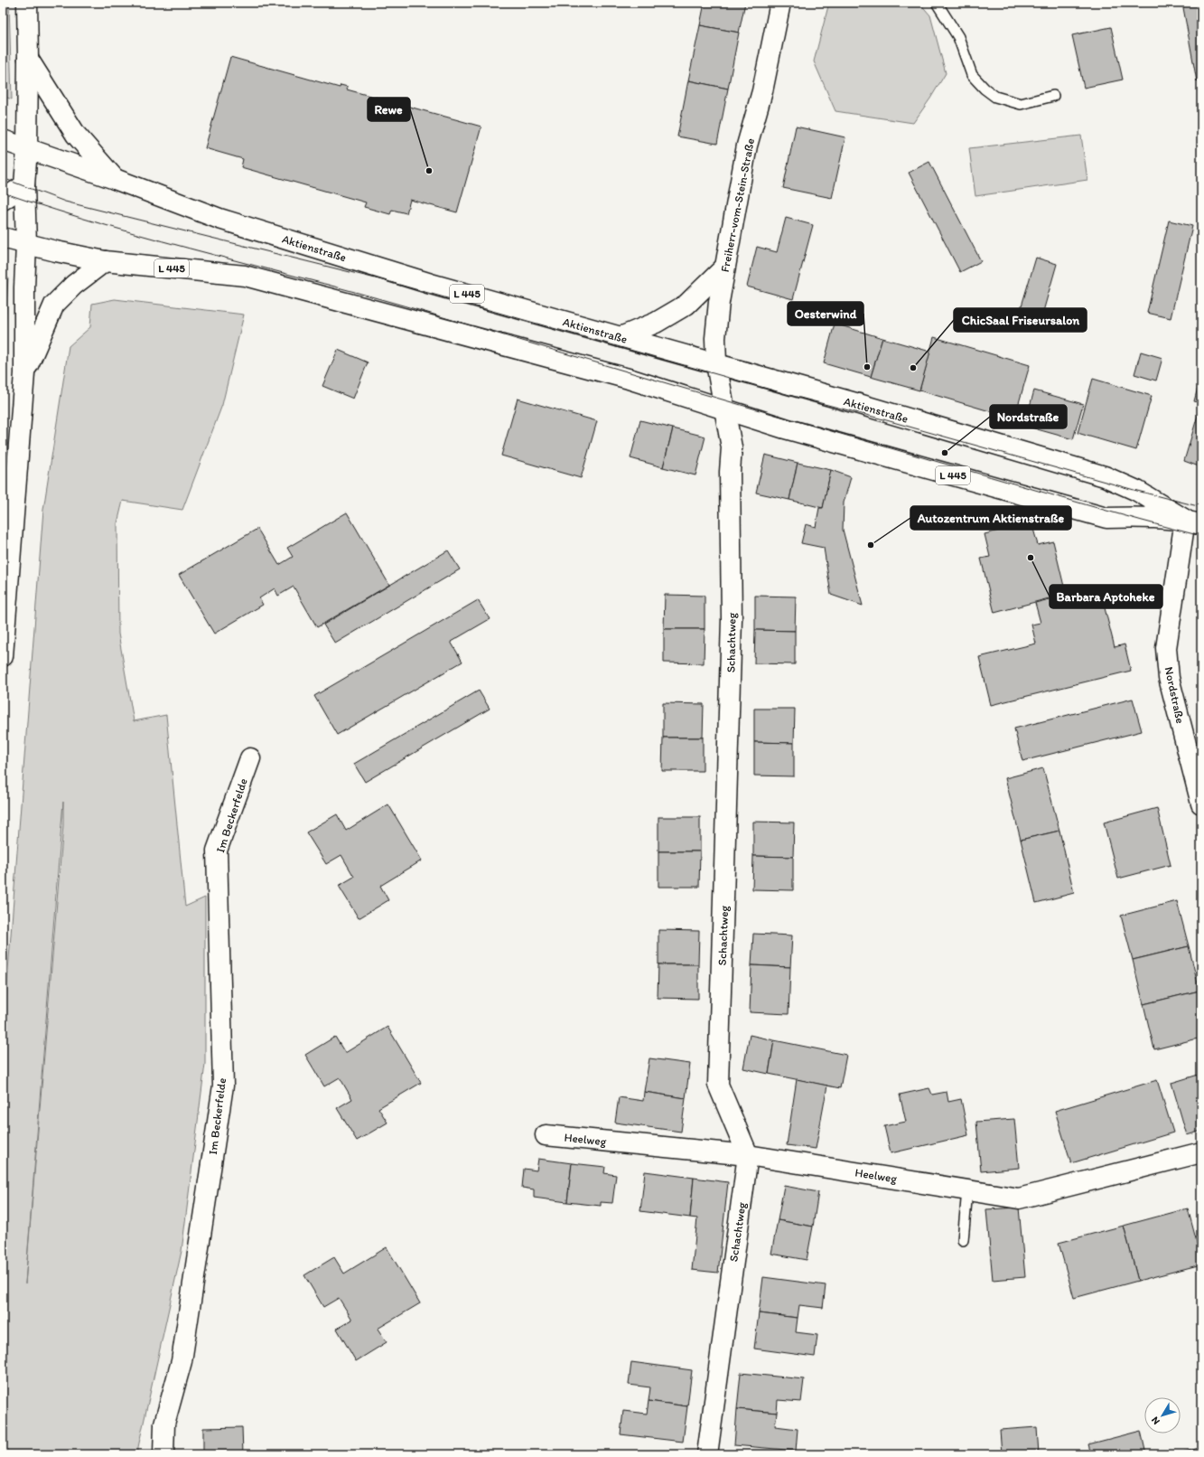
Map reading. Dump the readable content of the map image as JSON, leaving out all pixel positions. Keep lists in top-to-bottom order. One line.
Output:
{"streets":{"main road":["Freiherr-vom-Stein-Straße","Aktienstraße","L 445","Schachtweg","Nordstraße","Im Beckerfelde","Heelweg"]},"crossings":[["Freiherr-vom-Stein-Straße","Aktienstraße"],["Freiherr-vom-Stein-Straße","L 445"],["Freiherr-vom-Stein-Straße","Schachtweg"],["Aktienstraße","L 445"],["Aktienstraße","Nordstraße"],["L 445","Schachtweg"],["L 445","Nordstraße"],["Schachtweg","Heelweg"]],"places":["Rewe","Oesterwind","ChicSaal Friseursalon","Nordstraße","Autozentrum Aktienstraße","Barbara Aptoheke"],"north":"bottom left"}
